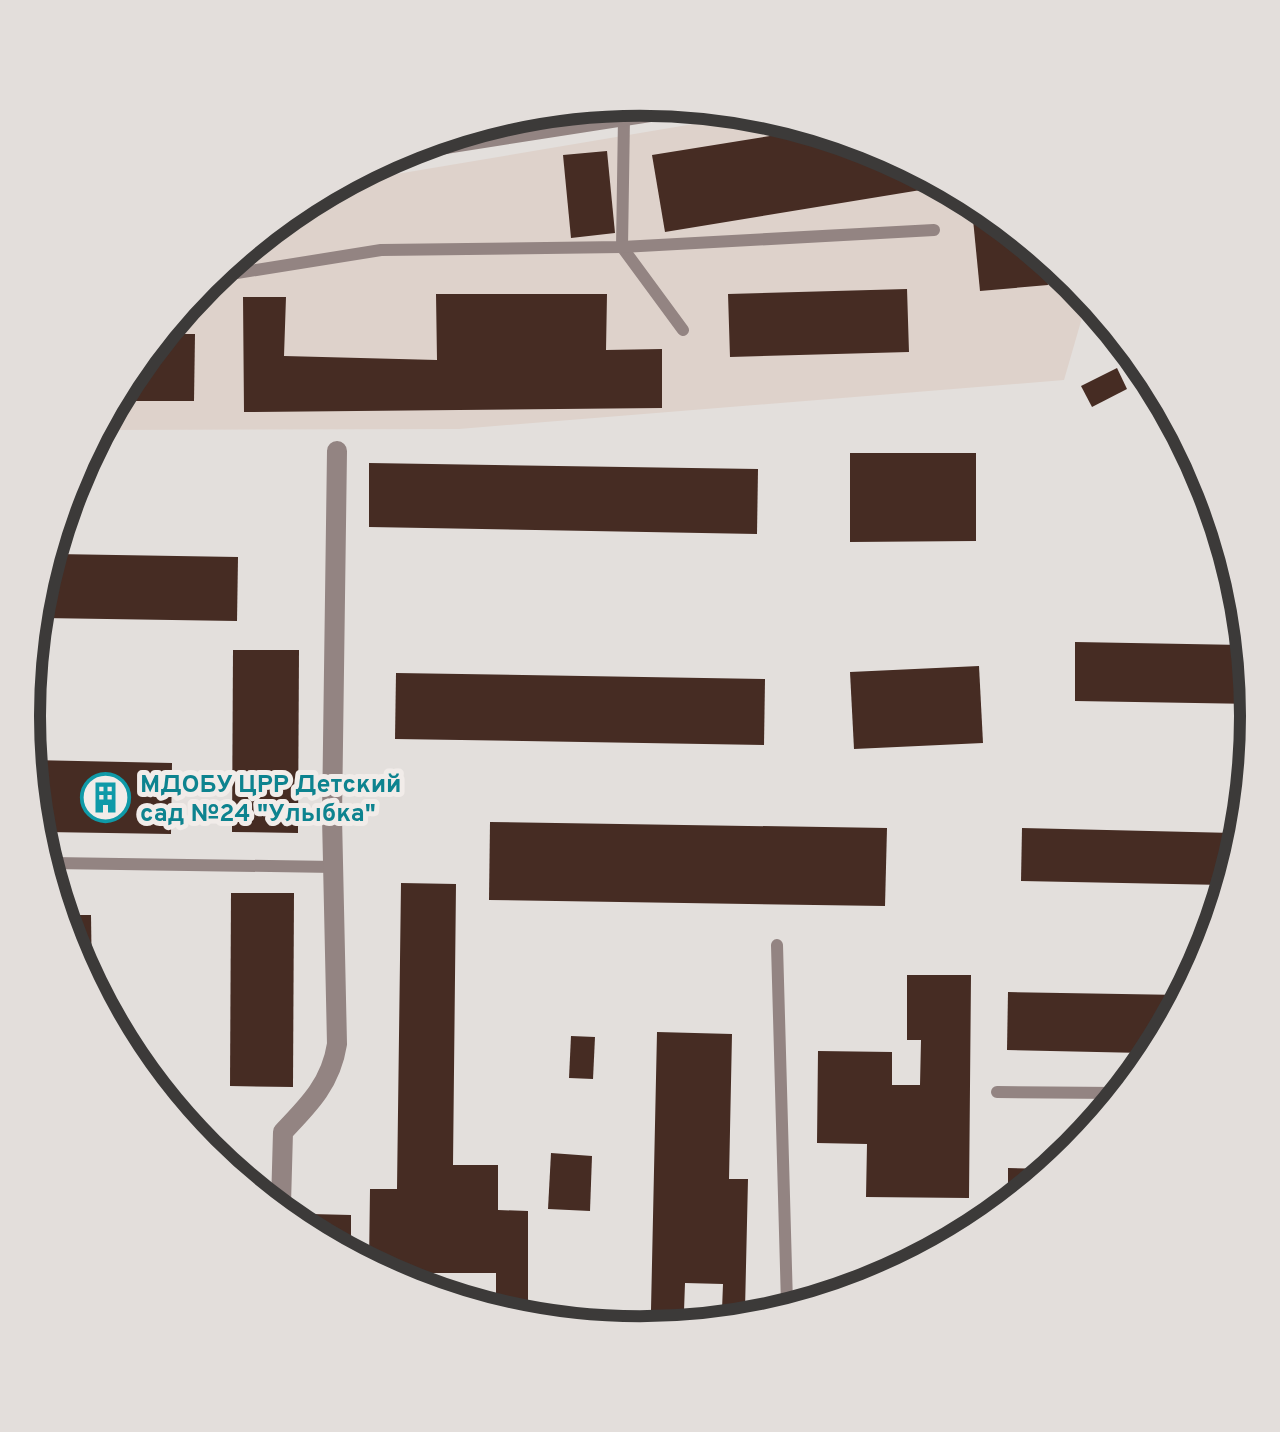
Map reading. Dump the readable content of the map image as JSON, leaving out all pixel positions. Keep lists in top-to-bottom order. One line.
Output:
{"places":{"building":["МДОБУ ЦРР Детский сад №24 \"Улыбка\""]}}
